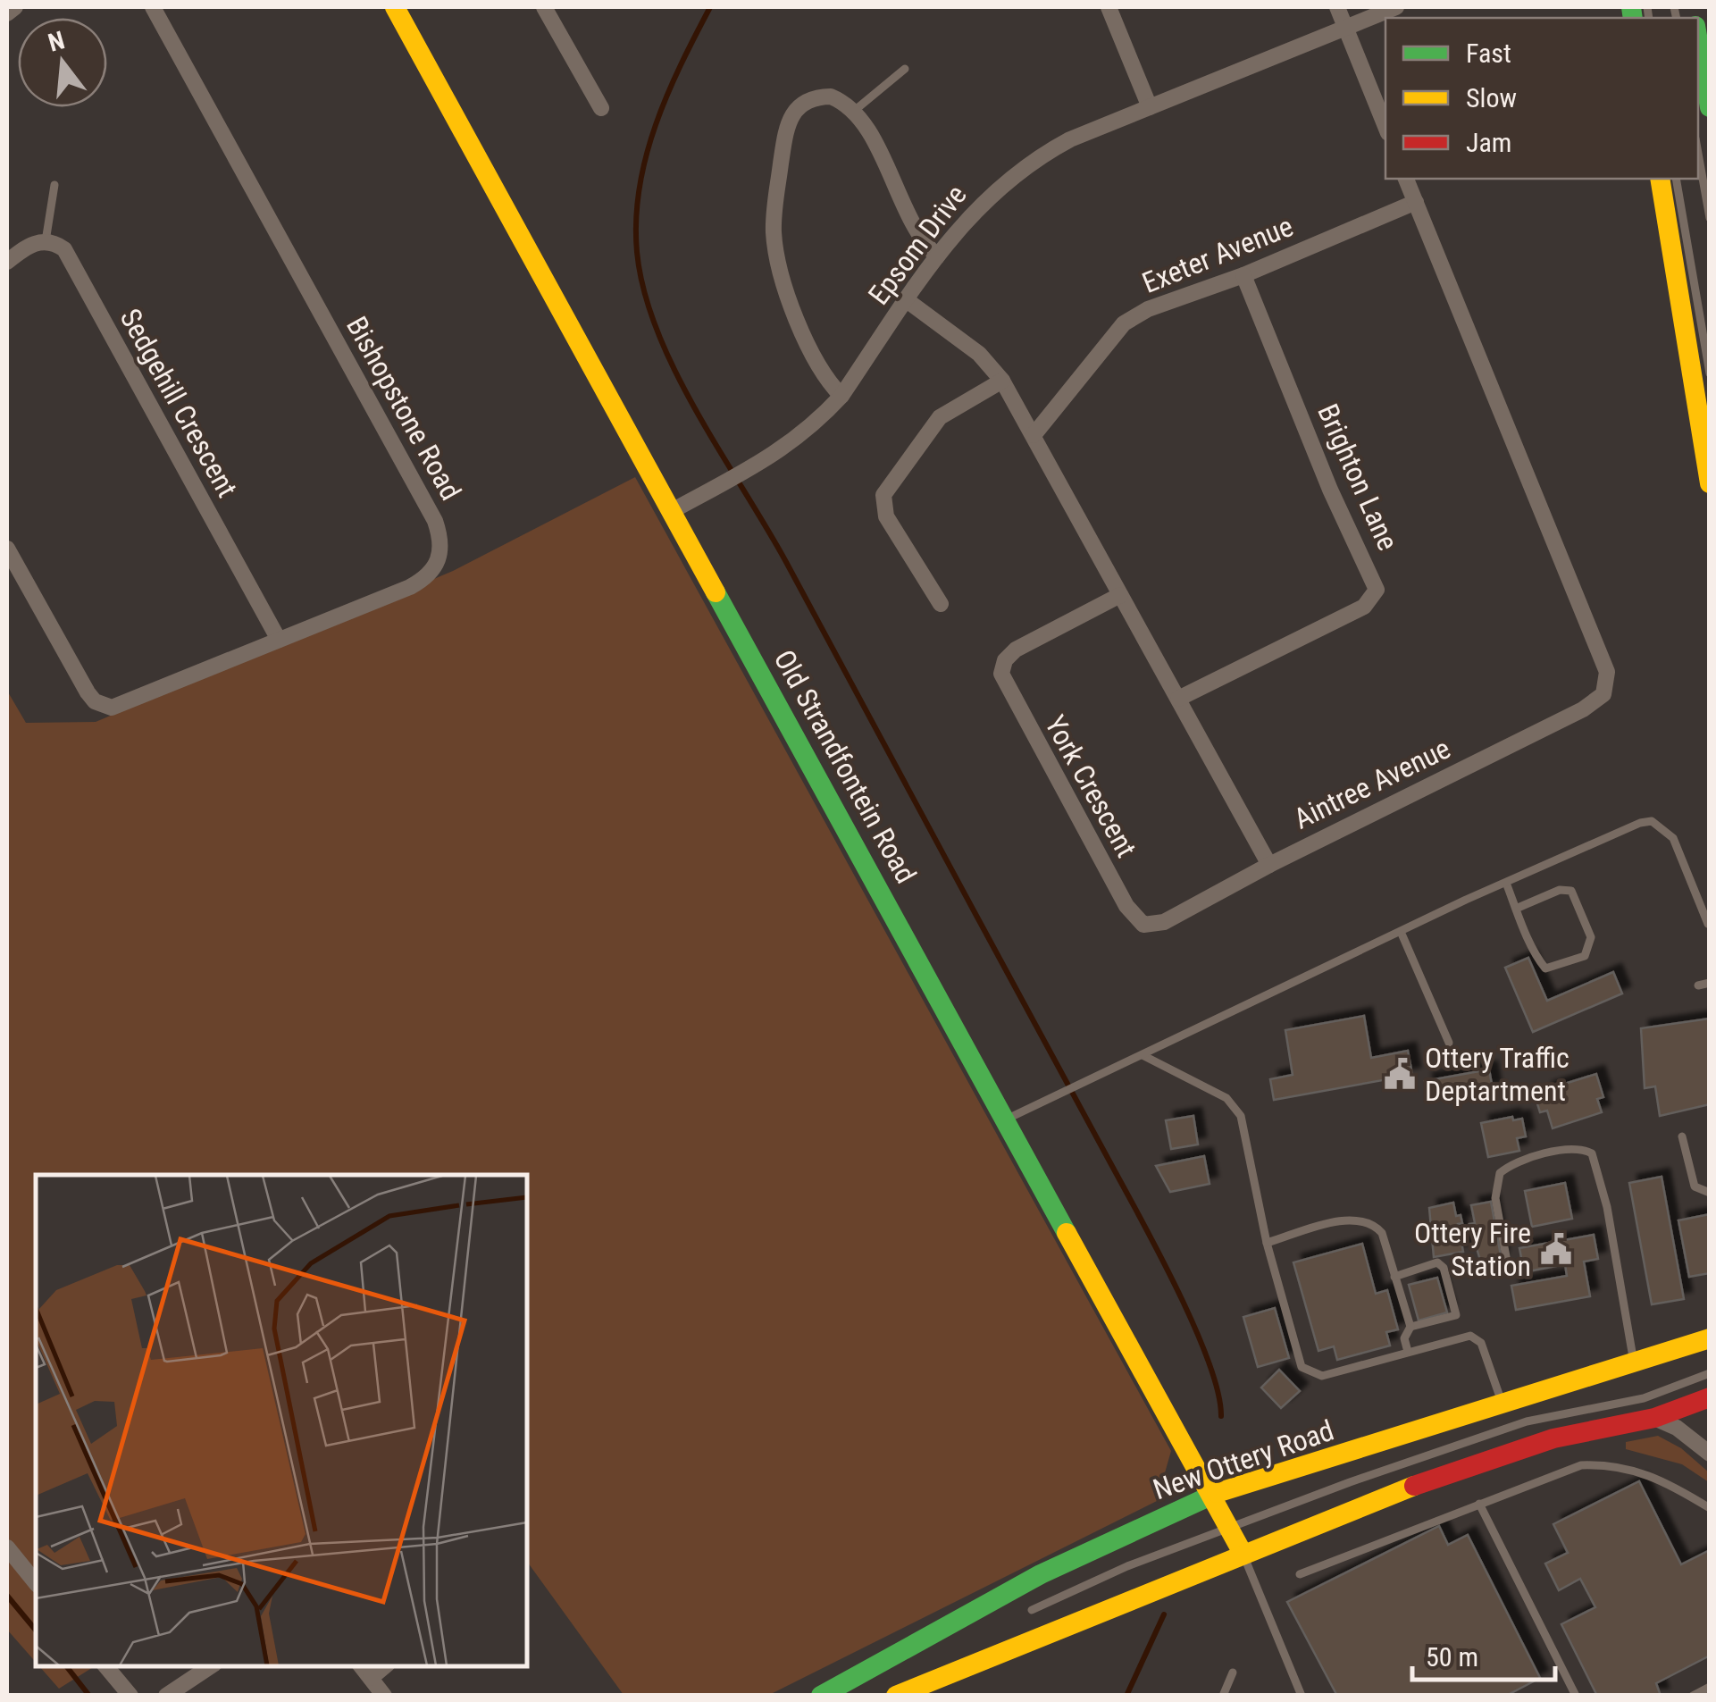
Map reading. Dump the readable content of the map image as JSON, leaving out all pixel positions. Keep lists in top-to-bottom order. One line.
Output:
{"streets":{"main road":["Old Strandfontein Road","New Ottery Road"],"street":["Epsom Drive","Exeter Avenue","Sedgehill Crescent","Bishopstone Road","Brighton Lane","Aintree Avenue","York Crescent"]},"crossings":[["Epsom Drive","Old Strandfontein Road"],["Exeter Avenue","Brighton Lane"],["Exeter Avenue","Aintree Avenue"],["Sedgehill Crescent","Bishopstone Road"],["Old Strandfontein Road","New Ottery Road"],["Aintree Avenue","York Crescent"]],"places":{"public building":["Ottery Traffic Deptartment","Ottery Fire Station"]},"legend":["Fast","Slow","Jam"],"scale_bar":"50 m","north":"top"}
